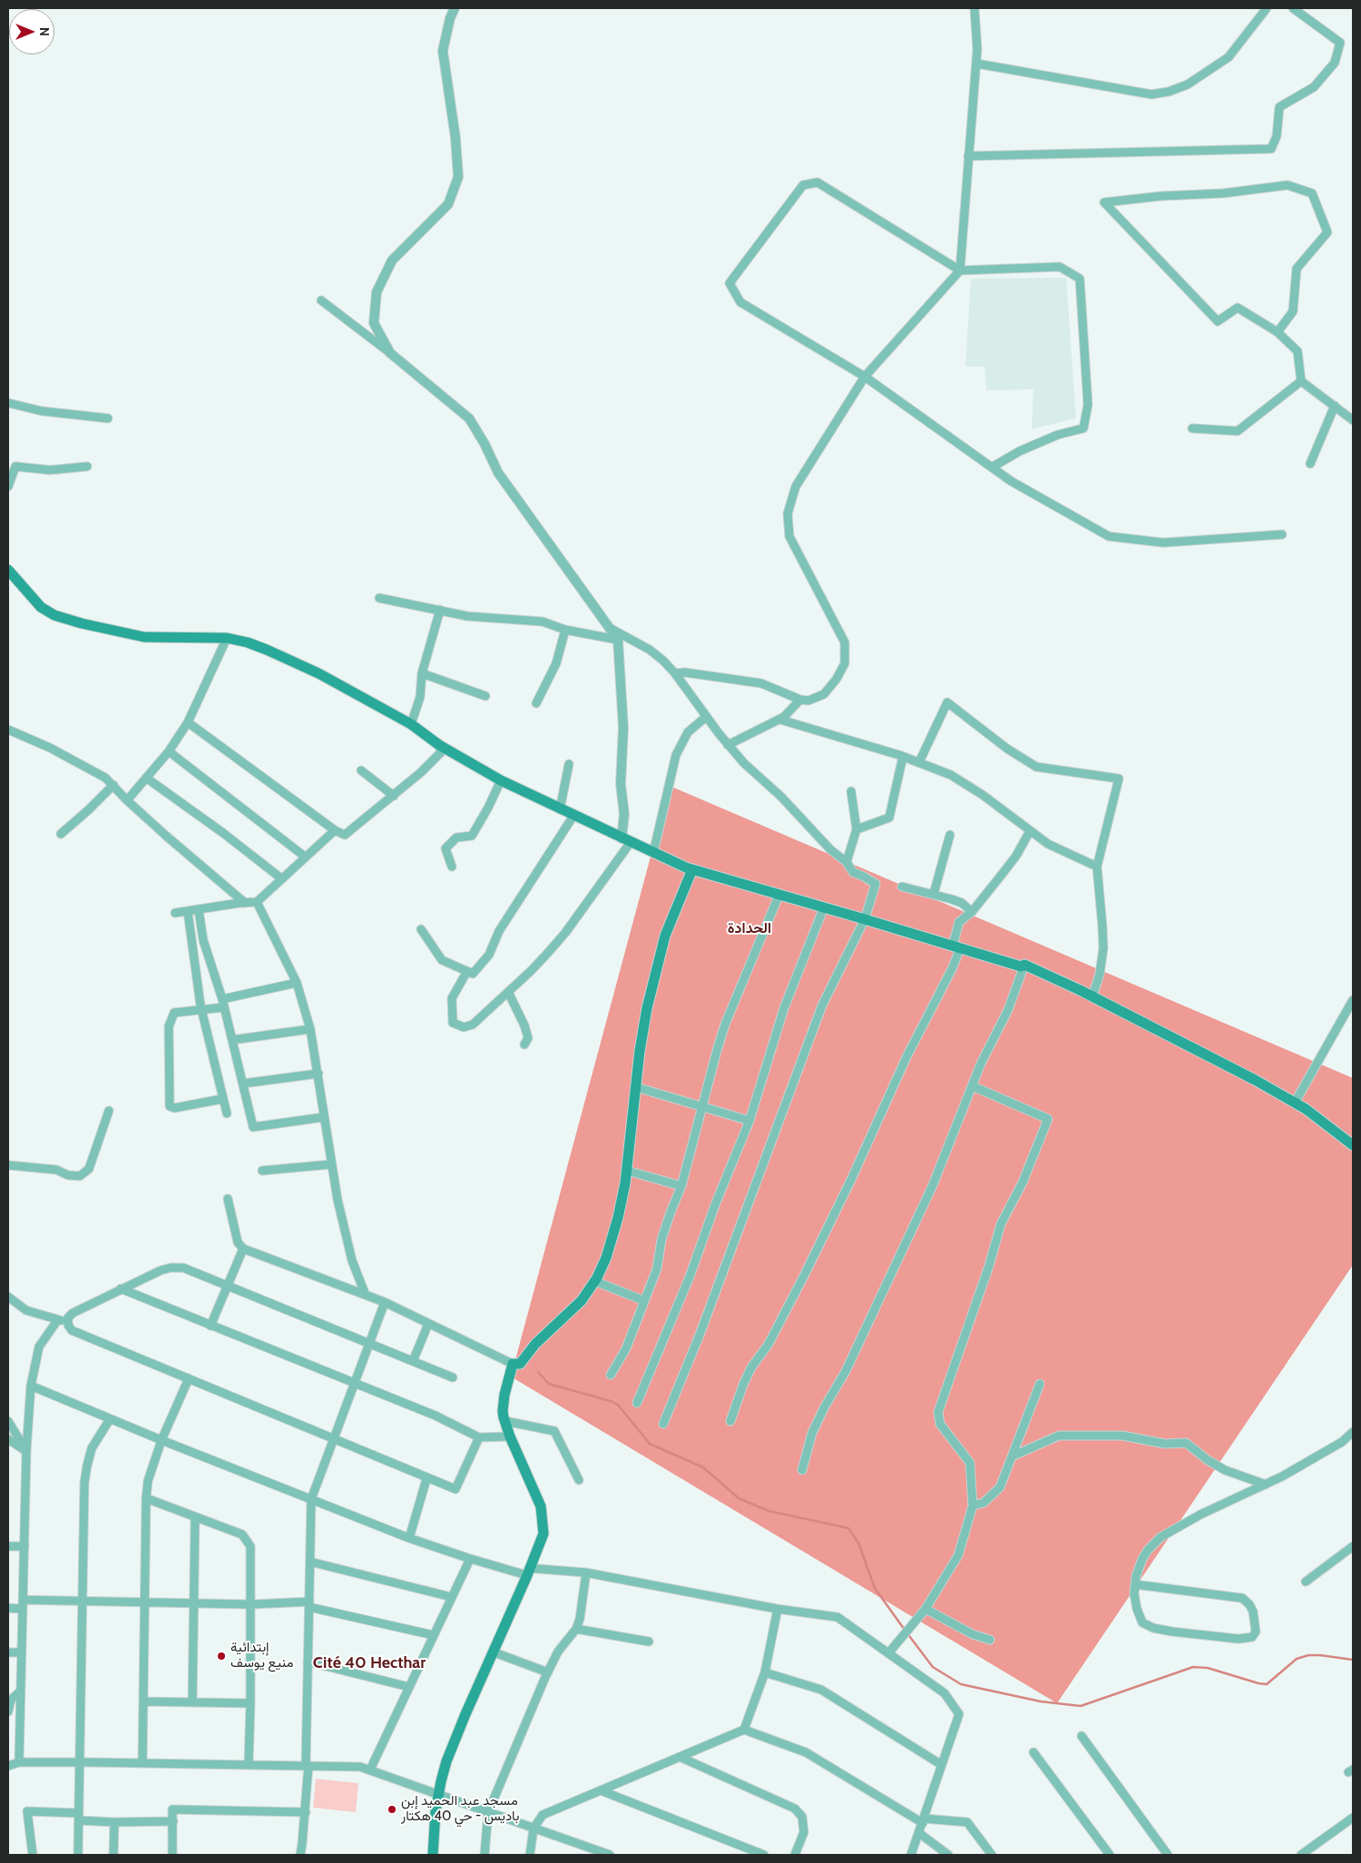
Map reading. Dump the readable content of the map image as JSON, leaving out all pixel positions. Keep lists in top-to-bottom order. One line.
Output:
{"districts":["الحدادة","Cité 40 Hecthar"],"places":["إبتدائية منيع يوسف","مسجد عبد الحميد إبن باديس - حي 40 هكتار"],"north":"right"}
